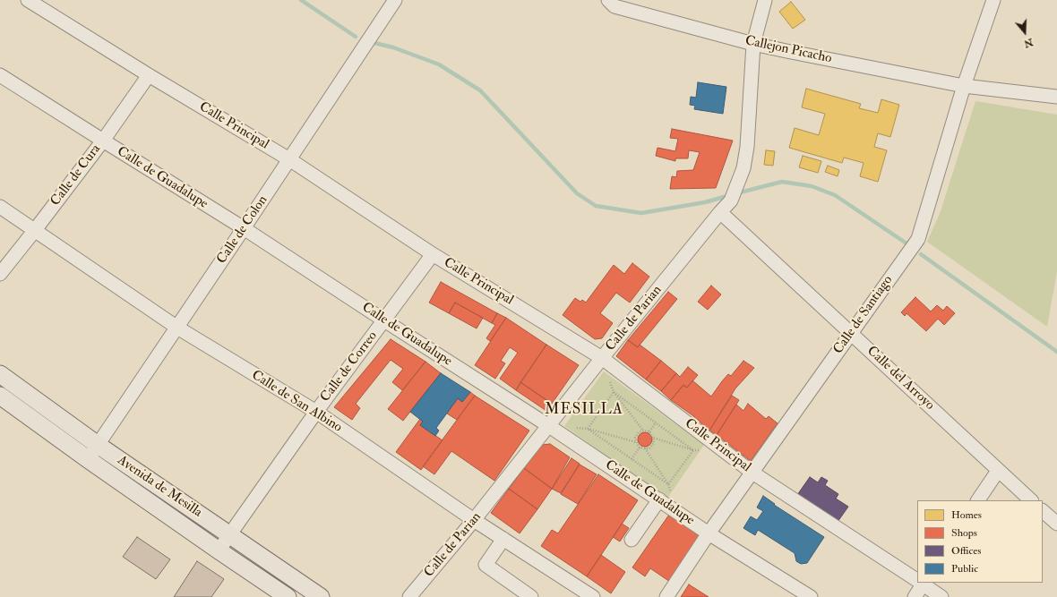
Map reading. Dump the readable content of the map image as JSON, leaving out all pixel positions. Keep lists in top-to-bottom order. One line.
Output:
{"streets":{"main road":["Avenida de Mesilla"],"street":["Callejon Picacho","Calle Principal","Calle de Cura","Calle de Guadalupe","Calle de Colon","Calle de Santiago","Calle de Parian","Calle de Correo","Calle del Arroyo","Calle de San Albino"]},"crossings":[["Callejon Picacho","Calle de Santiago"],["Callejon Picacho","Calle de Parian"],["Calle Principal","Calle de Cura"],["Calle Principal","Calle de Colon"],["Calle Principal","Calle de Santiago"],["Calle Principal","Calle de Parian"],["Calle Principal","Calle de Correo"],["Calle de Cura","Calle de Guadalupe"],["Calle de Cura","Calle de San Albino"],["Calle de Guadalupe","Calle de Colon"],["Calle de Guadalupe","Calle de Santiago"],["Calle de Guadalupe","Calle de Parian"],["Calle de Guadalupe","Calle de Correo"],["Calle de Colon","Calle de San Albino"],["Calle de Colon","Avenida de Mesilla"],["Calle de Santiago","Calle del Arroyo"],["Calle de Parian","Calle del Arroyo"],["Calle de Parian","Calle de San Albino"],["Calle de Correo","Calle de San Albino"],["Calle de Correo","Avenida de Mesilla"]],"districts":["MESILLA"],"legend":["Homes","Shops","Offices","Public"],"north":"bottom"}
